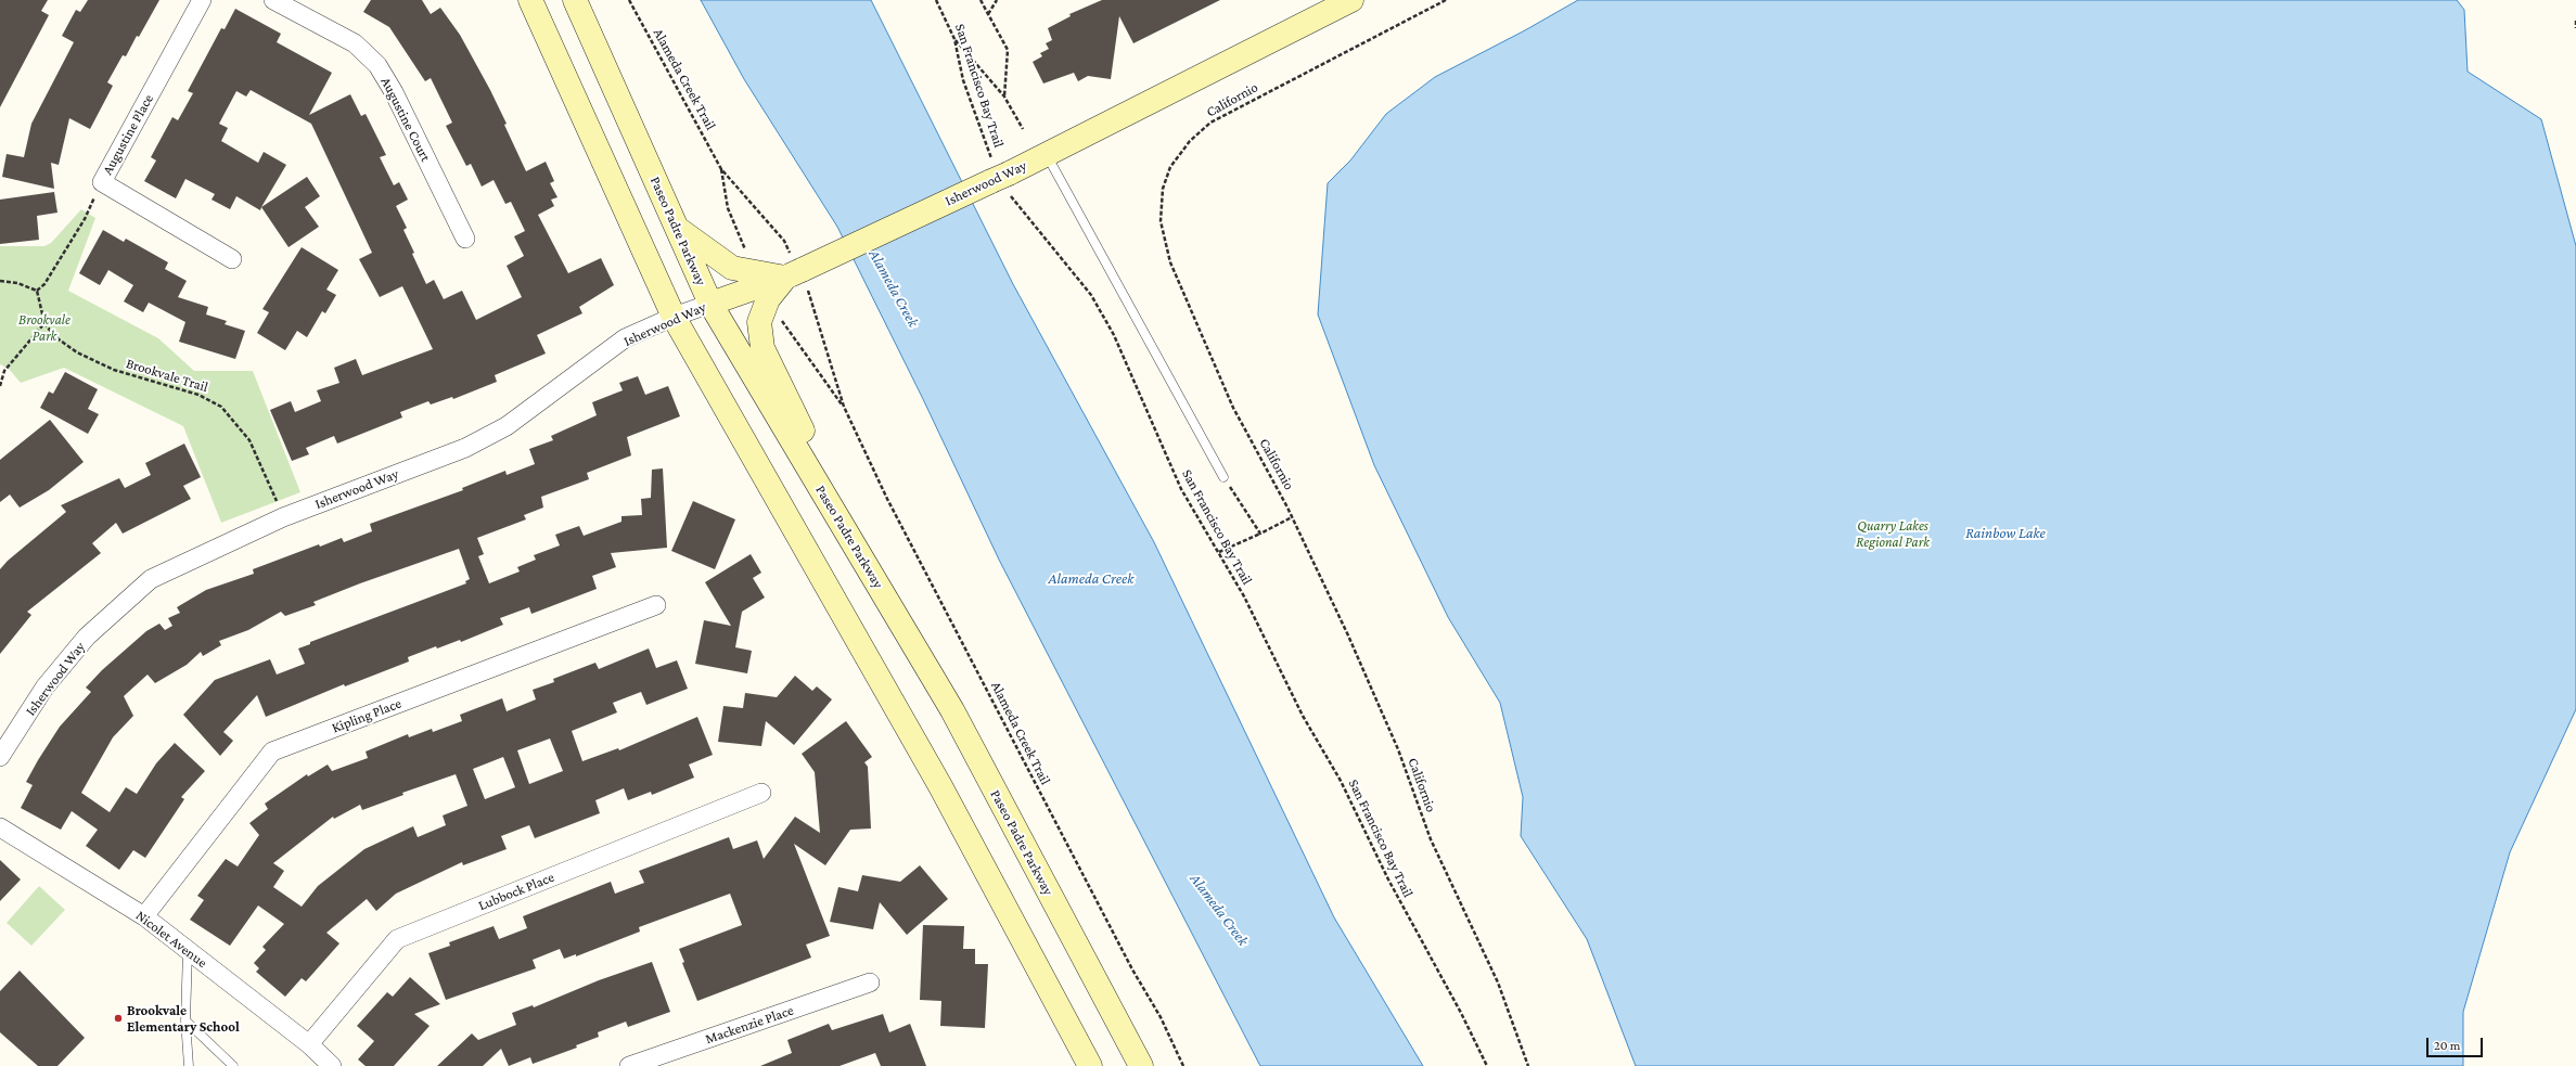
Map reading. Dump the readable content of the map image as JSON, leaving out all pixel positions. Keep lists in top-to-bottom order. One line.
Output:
{"streets":{"main road":["Isherwood Way","Paseo Padre Parkway"],"street":["Augustine Court","Augustine Place","Kipling Place","Lubbock Place","Nicolet Avenue","Mackenzie Place"],"path":["Alameda Creek Trail","San Francisco Bay Trail","Californio","Brookvale Trail"]},"crossings":[["San Francisco Bay Trail","Isherwood Way"],["Isherwood Way","Paseo Padre Parkway"],["Isherwood Way","Brookvale Trail"],["Kipling Place","Nicolet Avenue"],["Lubbock Place","Nicolet Avenue"]],"water":["Alameda Creek","Rainbow Lake"],"parks":["Brookvale Park","Quarry Lakes Regional Park"],"places":["Brookvale Elementary School"],"scale_bar":"20 m"}
